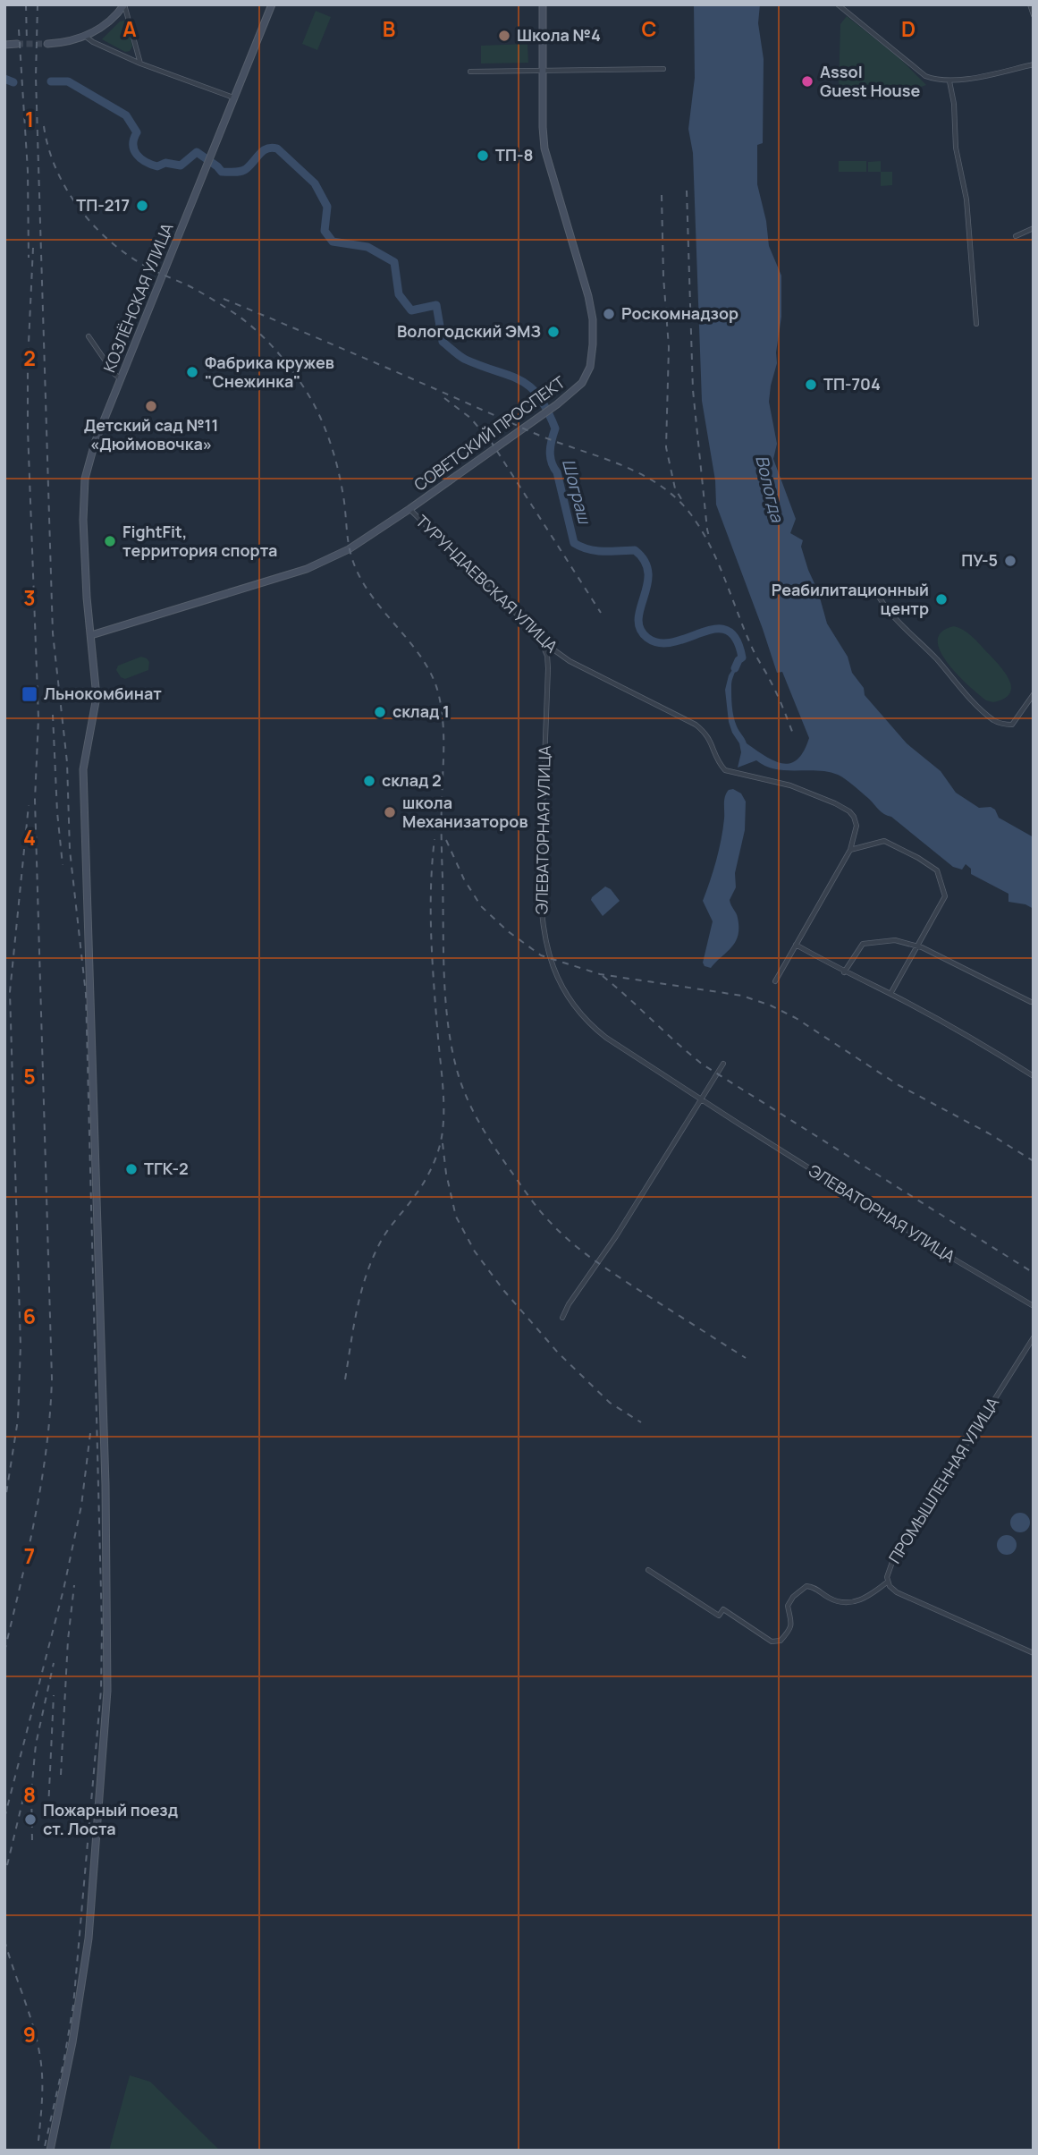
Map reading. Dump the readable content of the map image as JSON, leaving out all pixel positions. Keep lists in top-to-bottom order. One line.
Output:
{"streets":{"street":["КОЗЛЁНСКАЯ УЛИЦА","СОВЕТСКИЙ ПРОСПЕКТ","ТУРУНДАЕВСКАЯ УЛИЦА","ЭЛЕВАТОРНАЯ УЛИЦА","ПРОМЫШЛЕННАЯ УЛИЦА"]},"crossings":[["КОЗЛЁНСКАЯ УЛИЦА","СОВЕТСКИЙ ПРОСПЕКТ"],["СОВЕТСКИЙ ПРОСПЕКТ","ТУРУНДАЕВСКАЯ УЛИЦА"],["ТУРУНДАЕВСКАЯ УЛИЦА","ЭЛЕВАТОРНАЯ УЛИЦА"]],"water":["Вологда","Шограш"],"places":{"other":["Школа №4","Assol Guest House","ТП-8","ТП-217","Роскомнадзор","Вологодский ЭМЗ","Фабрика кружев \"Снежинка\"","ТП-704","Детский сад №11 «Дюймовочка»","FightFit, территория спорта","ПУ-5","Реабилитационный центр","склад 1","склад 2","школа Механизаторов","ТГК-2","Пожарный поезд ст. Лоста"],"transit":["Льнокомбинат"]},"grid":{"columns":["A","B","C","D"],"rows":["1","2","3","4","5","6","7","8","9"]}}
